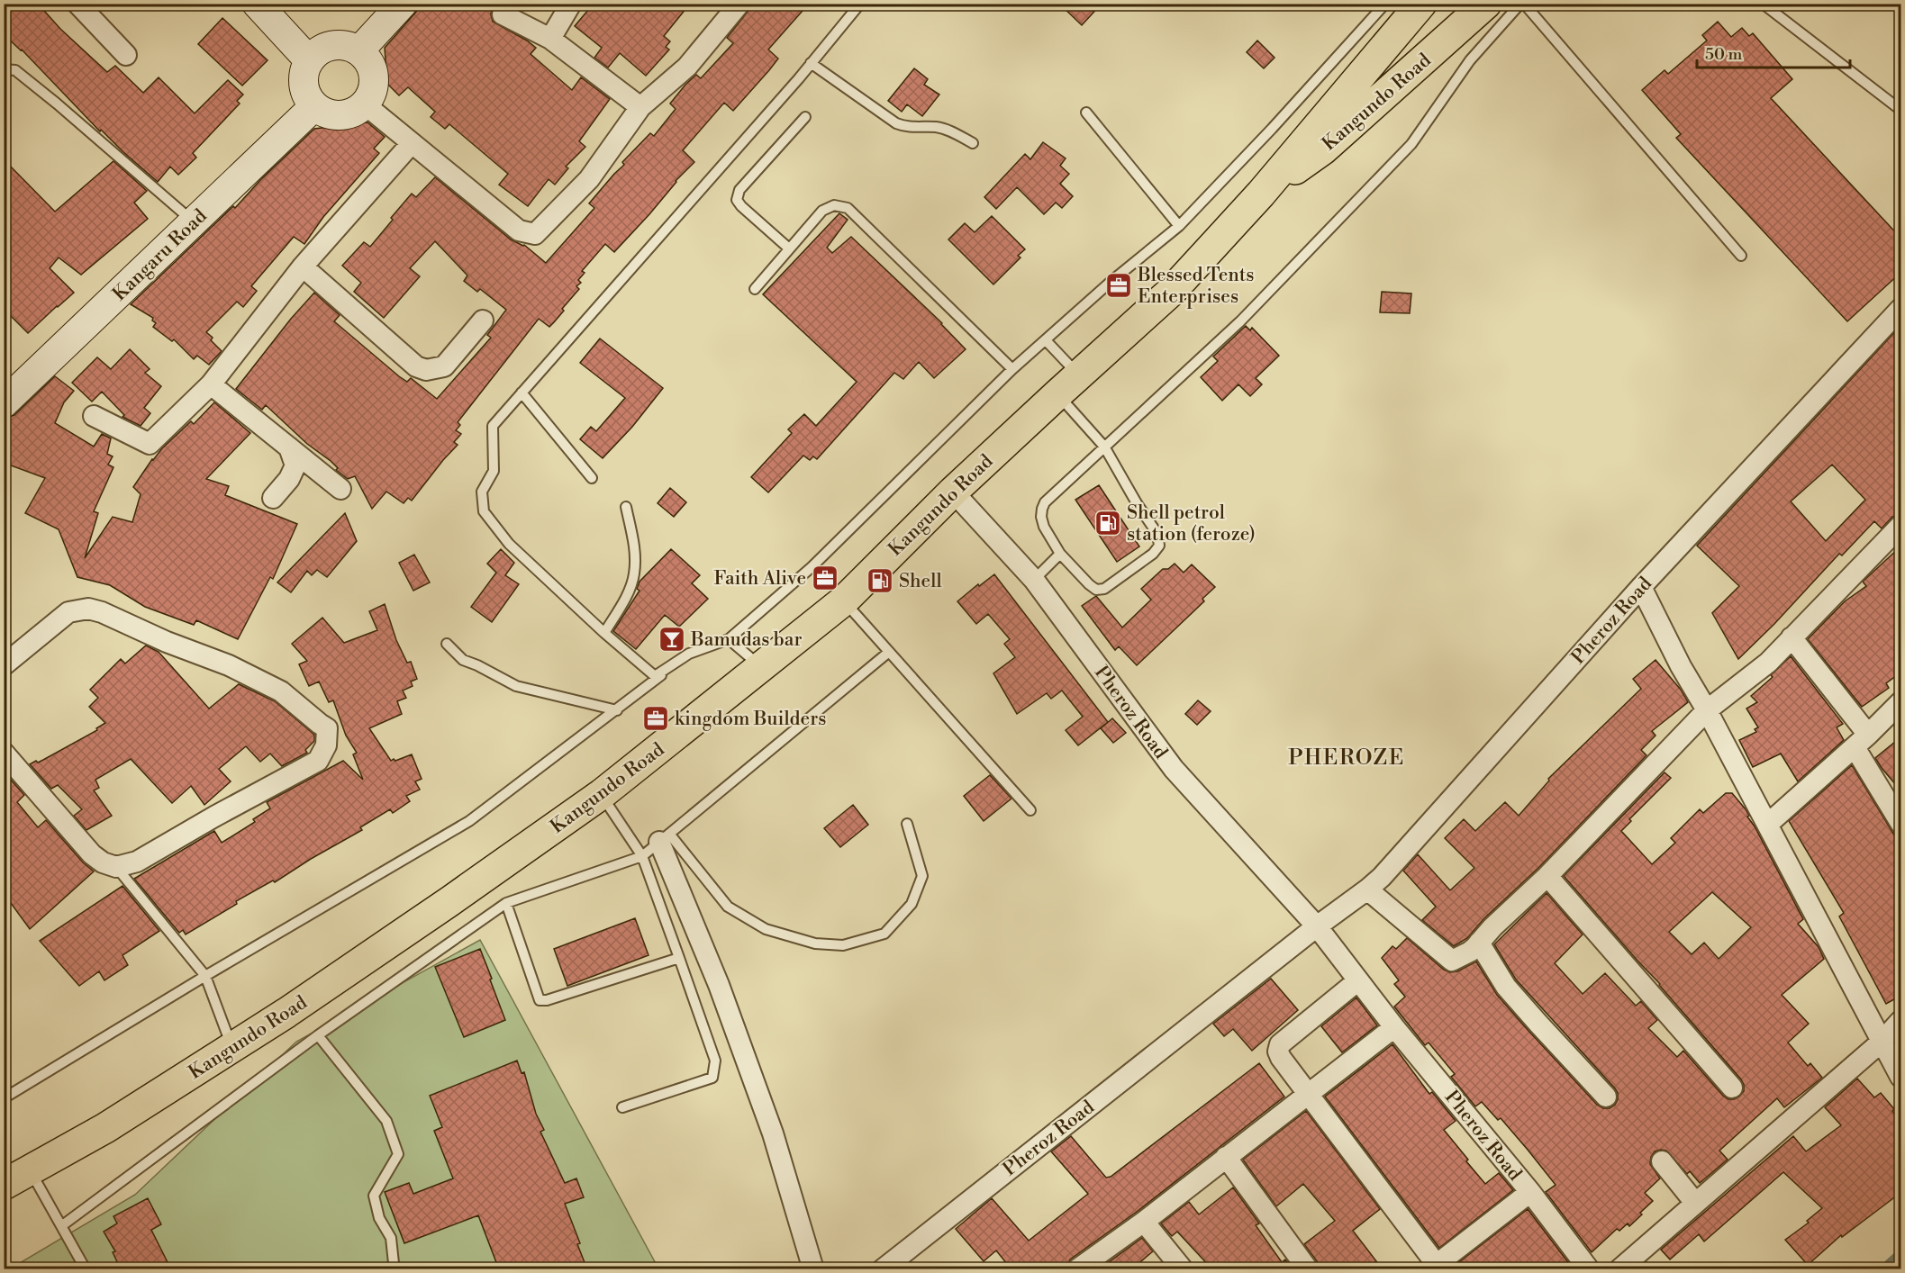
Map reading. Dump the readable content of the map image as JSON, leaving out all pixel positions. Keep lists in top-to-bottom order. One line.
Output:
{"streets":{"highway":["Kangundo Road"],"main road":["Kangaru Road"],"street":["Pheroz Road"]},"crossings":[["Kangundo Road","Pheroz Road"]],"districts":["PHEROZE"],"places":{"office":["Blessed Tents Enterprises","Faith Alive","kingdom Builders"],"fuel station":["Shell petrol station (feroze)","Shell"],"bar":["Bamudas bar"]},"scale_bar":"50 m"}
